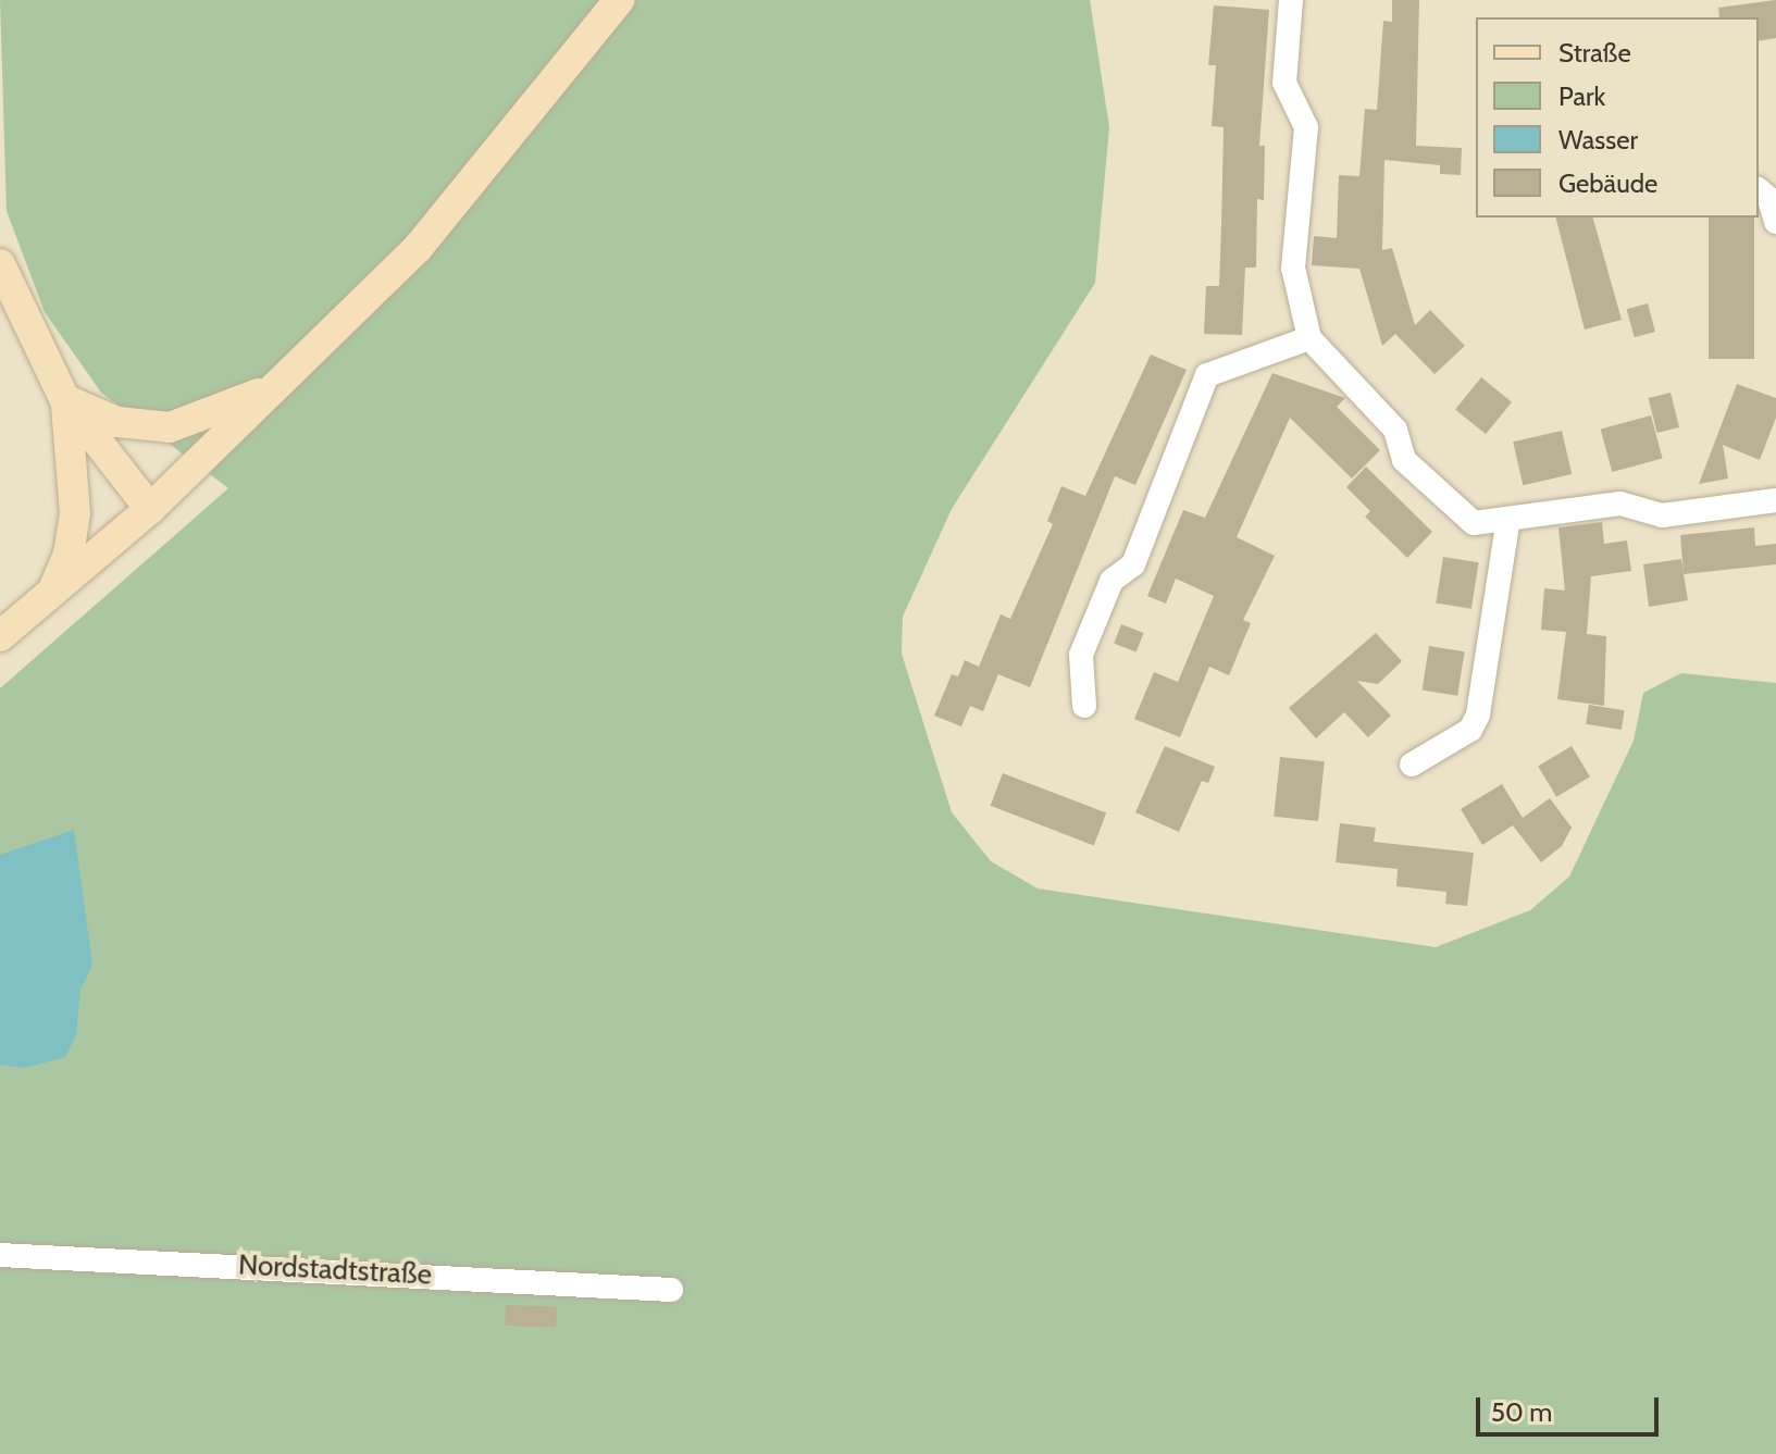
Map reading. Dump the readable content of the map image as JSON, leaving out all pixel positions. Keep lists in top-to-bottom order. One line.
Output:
{"streets":{"street":["Nordstadtstraße"]},"legend":["Straße","Park","Wasser","Gebäude"],"scale_bar":"50 m"}
